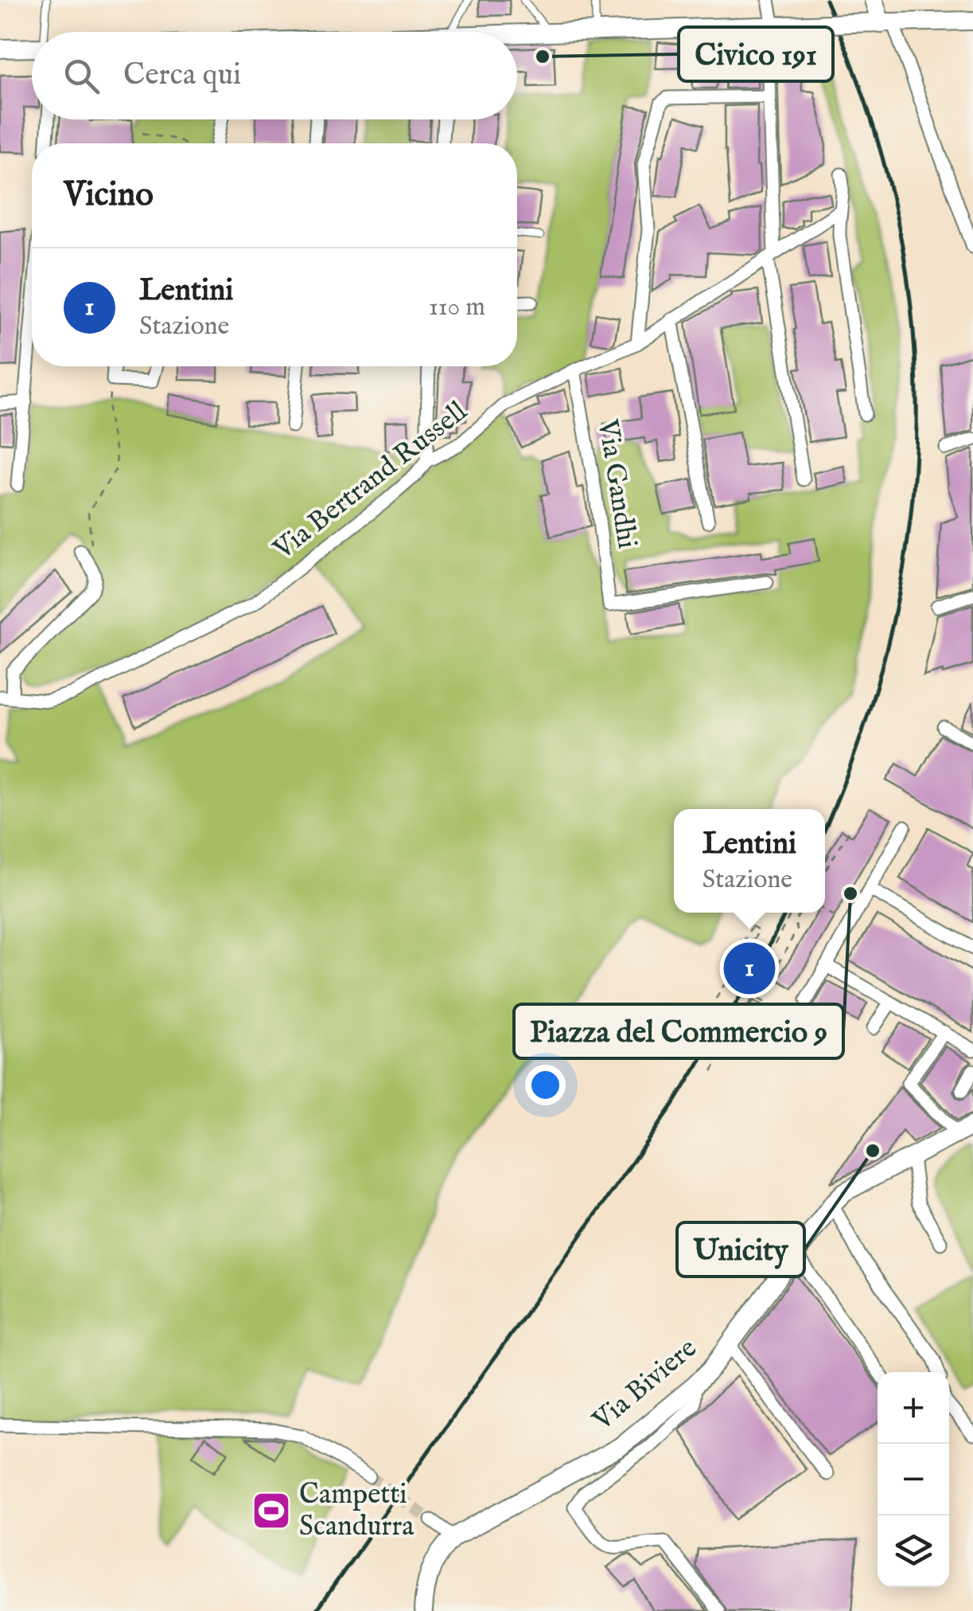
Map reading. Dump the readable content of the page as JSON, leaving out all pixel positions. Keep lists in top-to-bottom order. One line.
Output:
{"streets":{"main road":["Via Biviere"],"street":["Via Bertrand Russell","Via Gandhi"]},"crossings":[["Via Bertrand Russell","Via Gandhi"]],"places":{"other":["Civico 191","Piazza del Commercio 9","Unicity"],"sports":["Campetti Scandurra"]},"page":{"search":"Cerca qui","heading":"Vicino","list":[{"mark":"1","name":"Lentini","note":"Stazione","value":"110 m"}],"popup":["Lentini","Stazione"],"pins":"1","map_buttons":["+","−"]}}
